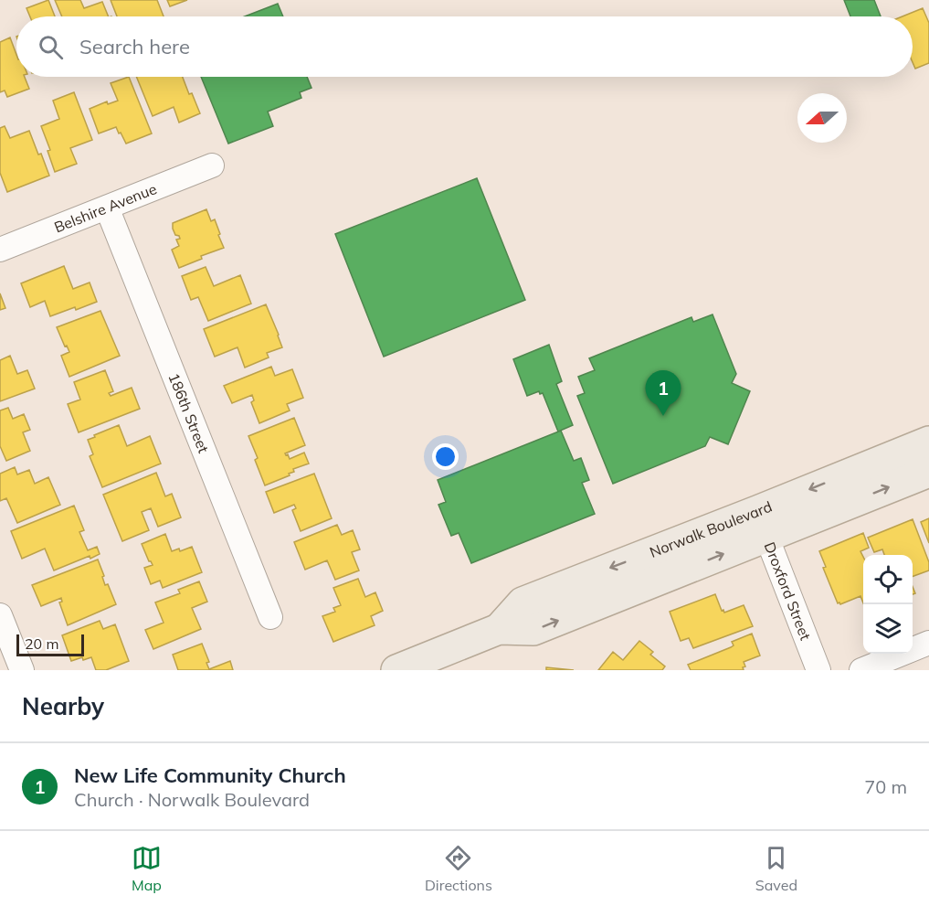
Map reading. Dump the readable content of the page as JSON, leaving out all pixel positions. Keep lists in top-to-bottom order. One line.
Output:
{"streets":{"main road":["Norwalk Boulevard"],"street":["Belshire Avenue","186th Street","Droxford Street"]},"crossings":[["Belshire Avenue","186th Street"],["Norwalk Boulevard","Droxford Street"]],"scale_bar":"20 m","north":"left","page":{"search":"Search here","pins":"1","scale":"20 m","heading":"Nearby","list":[{"mark":"1","name":"New Life Community Church","note":"Church · Norwalk Boulevard","value":"70 m"}],"nav":["Map","Directions","Saved"]}}
